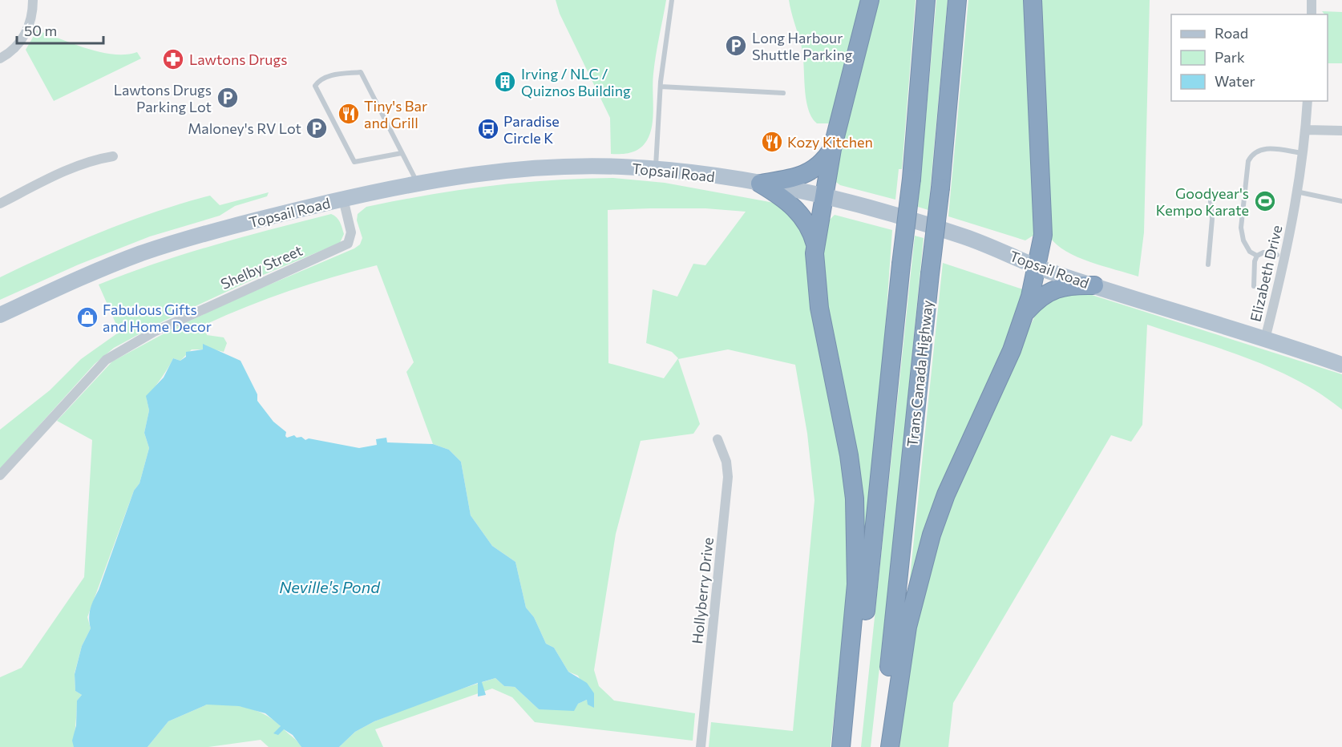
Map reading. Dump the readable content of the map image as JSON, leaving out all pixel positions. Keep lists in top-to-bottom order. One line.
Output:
{"streets":{"highway":["Trans Canada Highway"],"main road":["Topsail Road"],"street":["Shelby Street","Elizabeth Drive","Hollyberry Drive"]},"crossings":[["Topsail Road","Shelby Street"],["Topsail Road","Elizabeth Drive"]],"water":["Neville's Pond"],"places":{"parking":["Long Harbour Shuttle Parking","Lawtons Drugs Parking Lot","Maloney's RV Lot"],"pharmacy":["Lawtons Drugs"],"building":["Irving / NLC / Quiznos Building"],"restaurant":["Tiny's Bar and Grill","Kozy Kitchen"],"bus stop":["Paradise Circle K"],"sports":["Goodyear's Kempo Karate"],"shop":["Fabulous Gifts and Home Decor"]},"legend":["Road","Park","Water"],"scale_bar":"50 m"}
